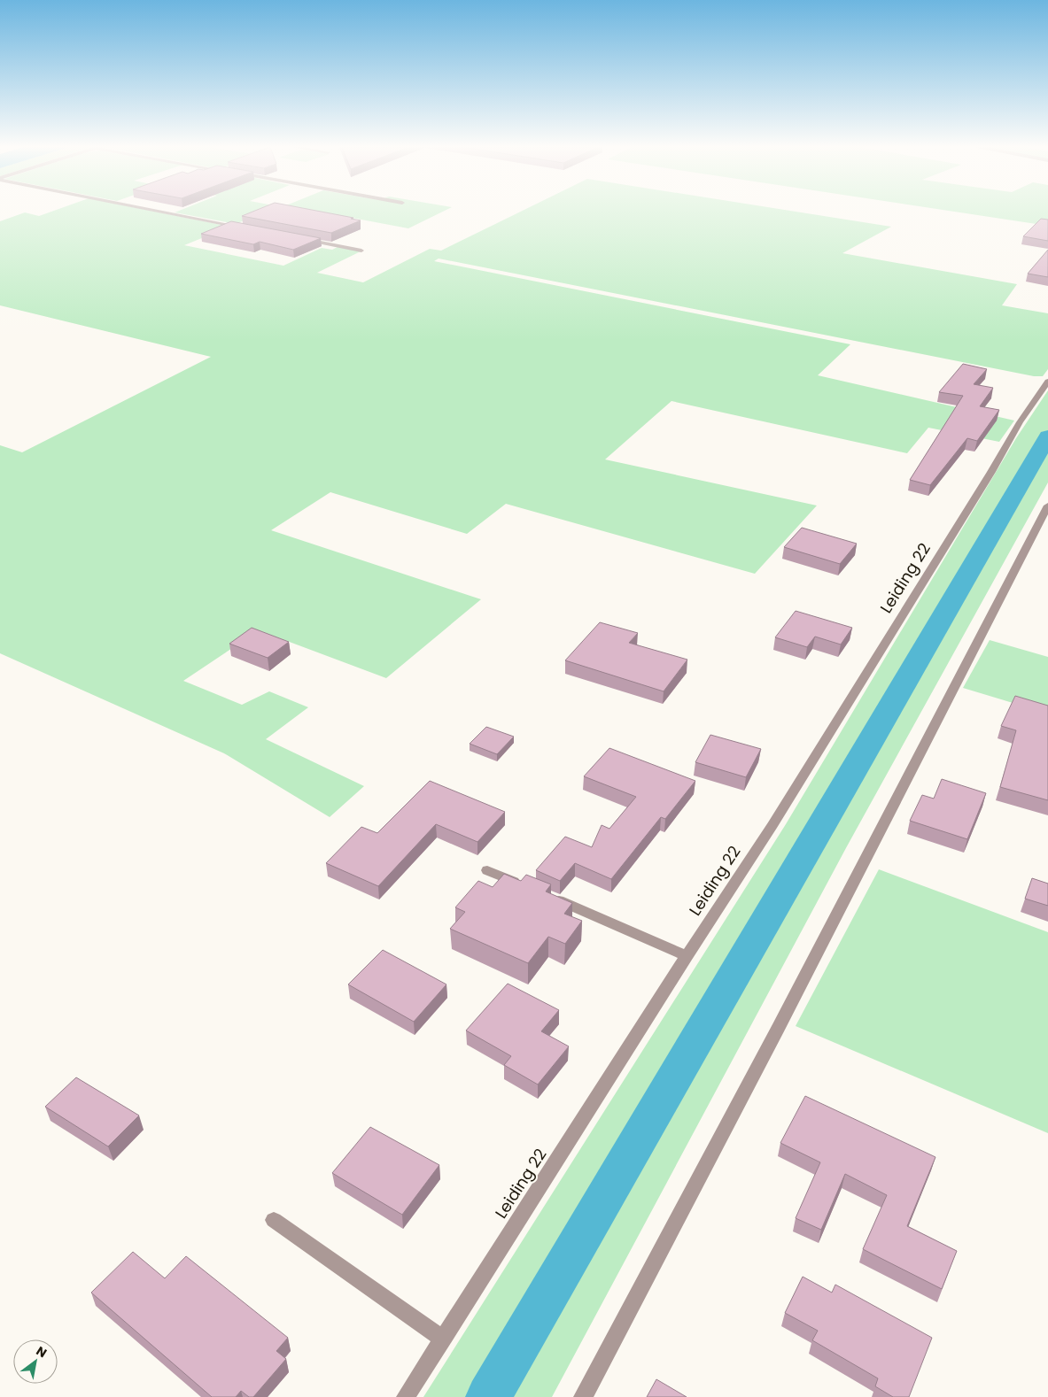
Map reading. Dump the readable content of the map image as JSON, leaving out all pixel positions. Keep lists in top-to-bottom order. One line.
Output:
{"streets":{"street":["Leiding 22"]},"north":"top right"}
